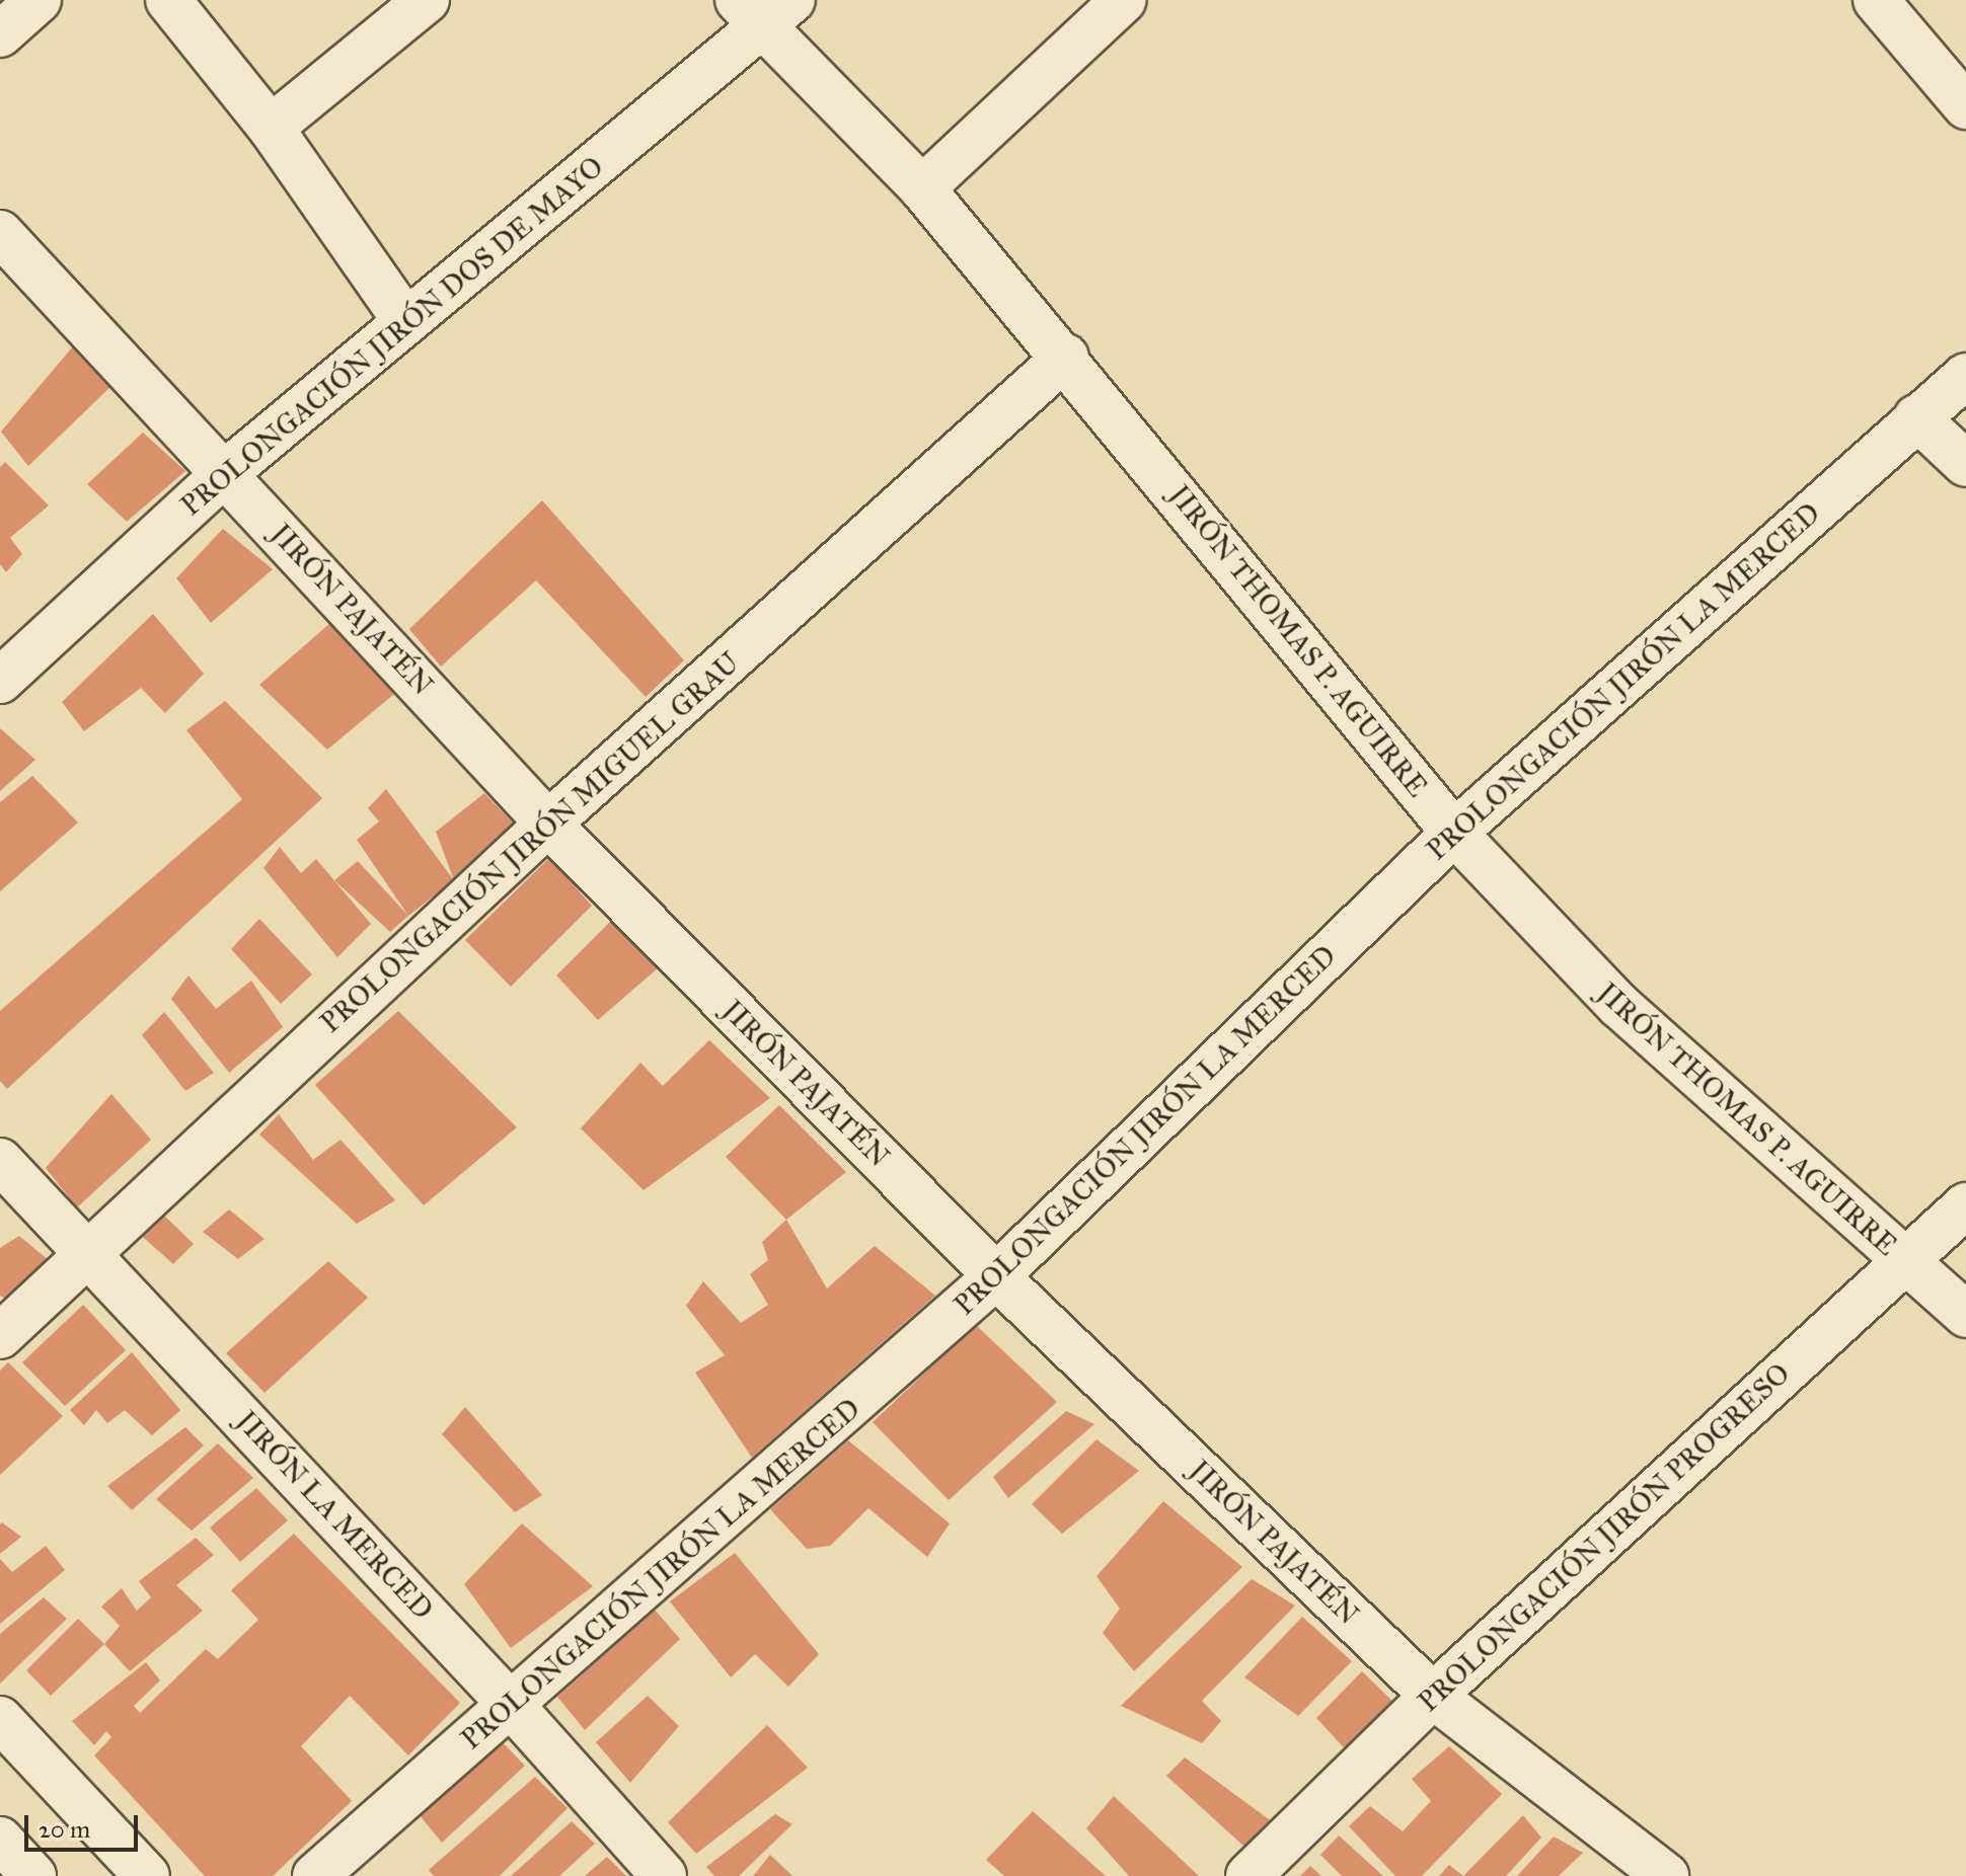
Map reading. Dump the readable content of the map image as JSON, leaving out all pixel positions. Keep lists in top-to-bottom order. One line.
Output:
{"streets":{"street":["PROLONGACIÓN JIRÓN DOS DE MAYO","JIRÓN PAJATÉN","JIRÓN THOMAS P. AGUIRRE","PROLONGACIÓN JIRÓN LA MERCED","PROLONGACIÓN JIRÓN MIGUEL GRAU","JIRÓN LA MERCED","PROLONGACIÓN JIRÓN PROGRESO"]},"crossings":[["PROLONGACIÓN JIRÓN DOS DE MAYO","JIRÓN PAJATÉN"],["PROLONGACIÓN JIRÓN DOS DE MAYO","JIRÓN THOMAS P. AGUIRRE"],["JIRÓN PAJATÉN","PROLONGACIÓN JIRÓN LA MERCED"],["JIRÓN PAJATÉN","PROLONGACIÓN JIRÓN MIGUEL GRAU"],["JIRÓN PAJATÉN","PROLONGACIÓN JIRÓN PROGRESO"],["JIRÓN THOMAS P. AGUIRRE","PROLONGACIÓN JIRÓN LA MERCED"],["JIRÓN THOMAS P. AGUIRRE","PROLONGACIÓN JIRÓN MIGUEL GRAU"],["JIRÓN THOMAS P. AGUIRRE","PROLONGACIÓN JIRÓN PROGRESO"],["PROLONGACIÓN JIRÓN LA MERCED","JIRÓN LA MERCED"],["PROLONGACIÓN JIRÓN MIGUEL GRAU","JIRÓN LA MERCED"]],"scale_bar":"20 m"}
